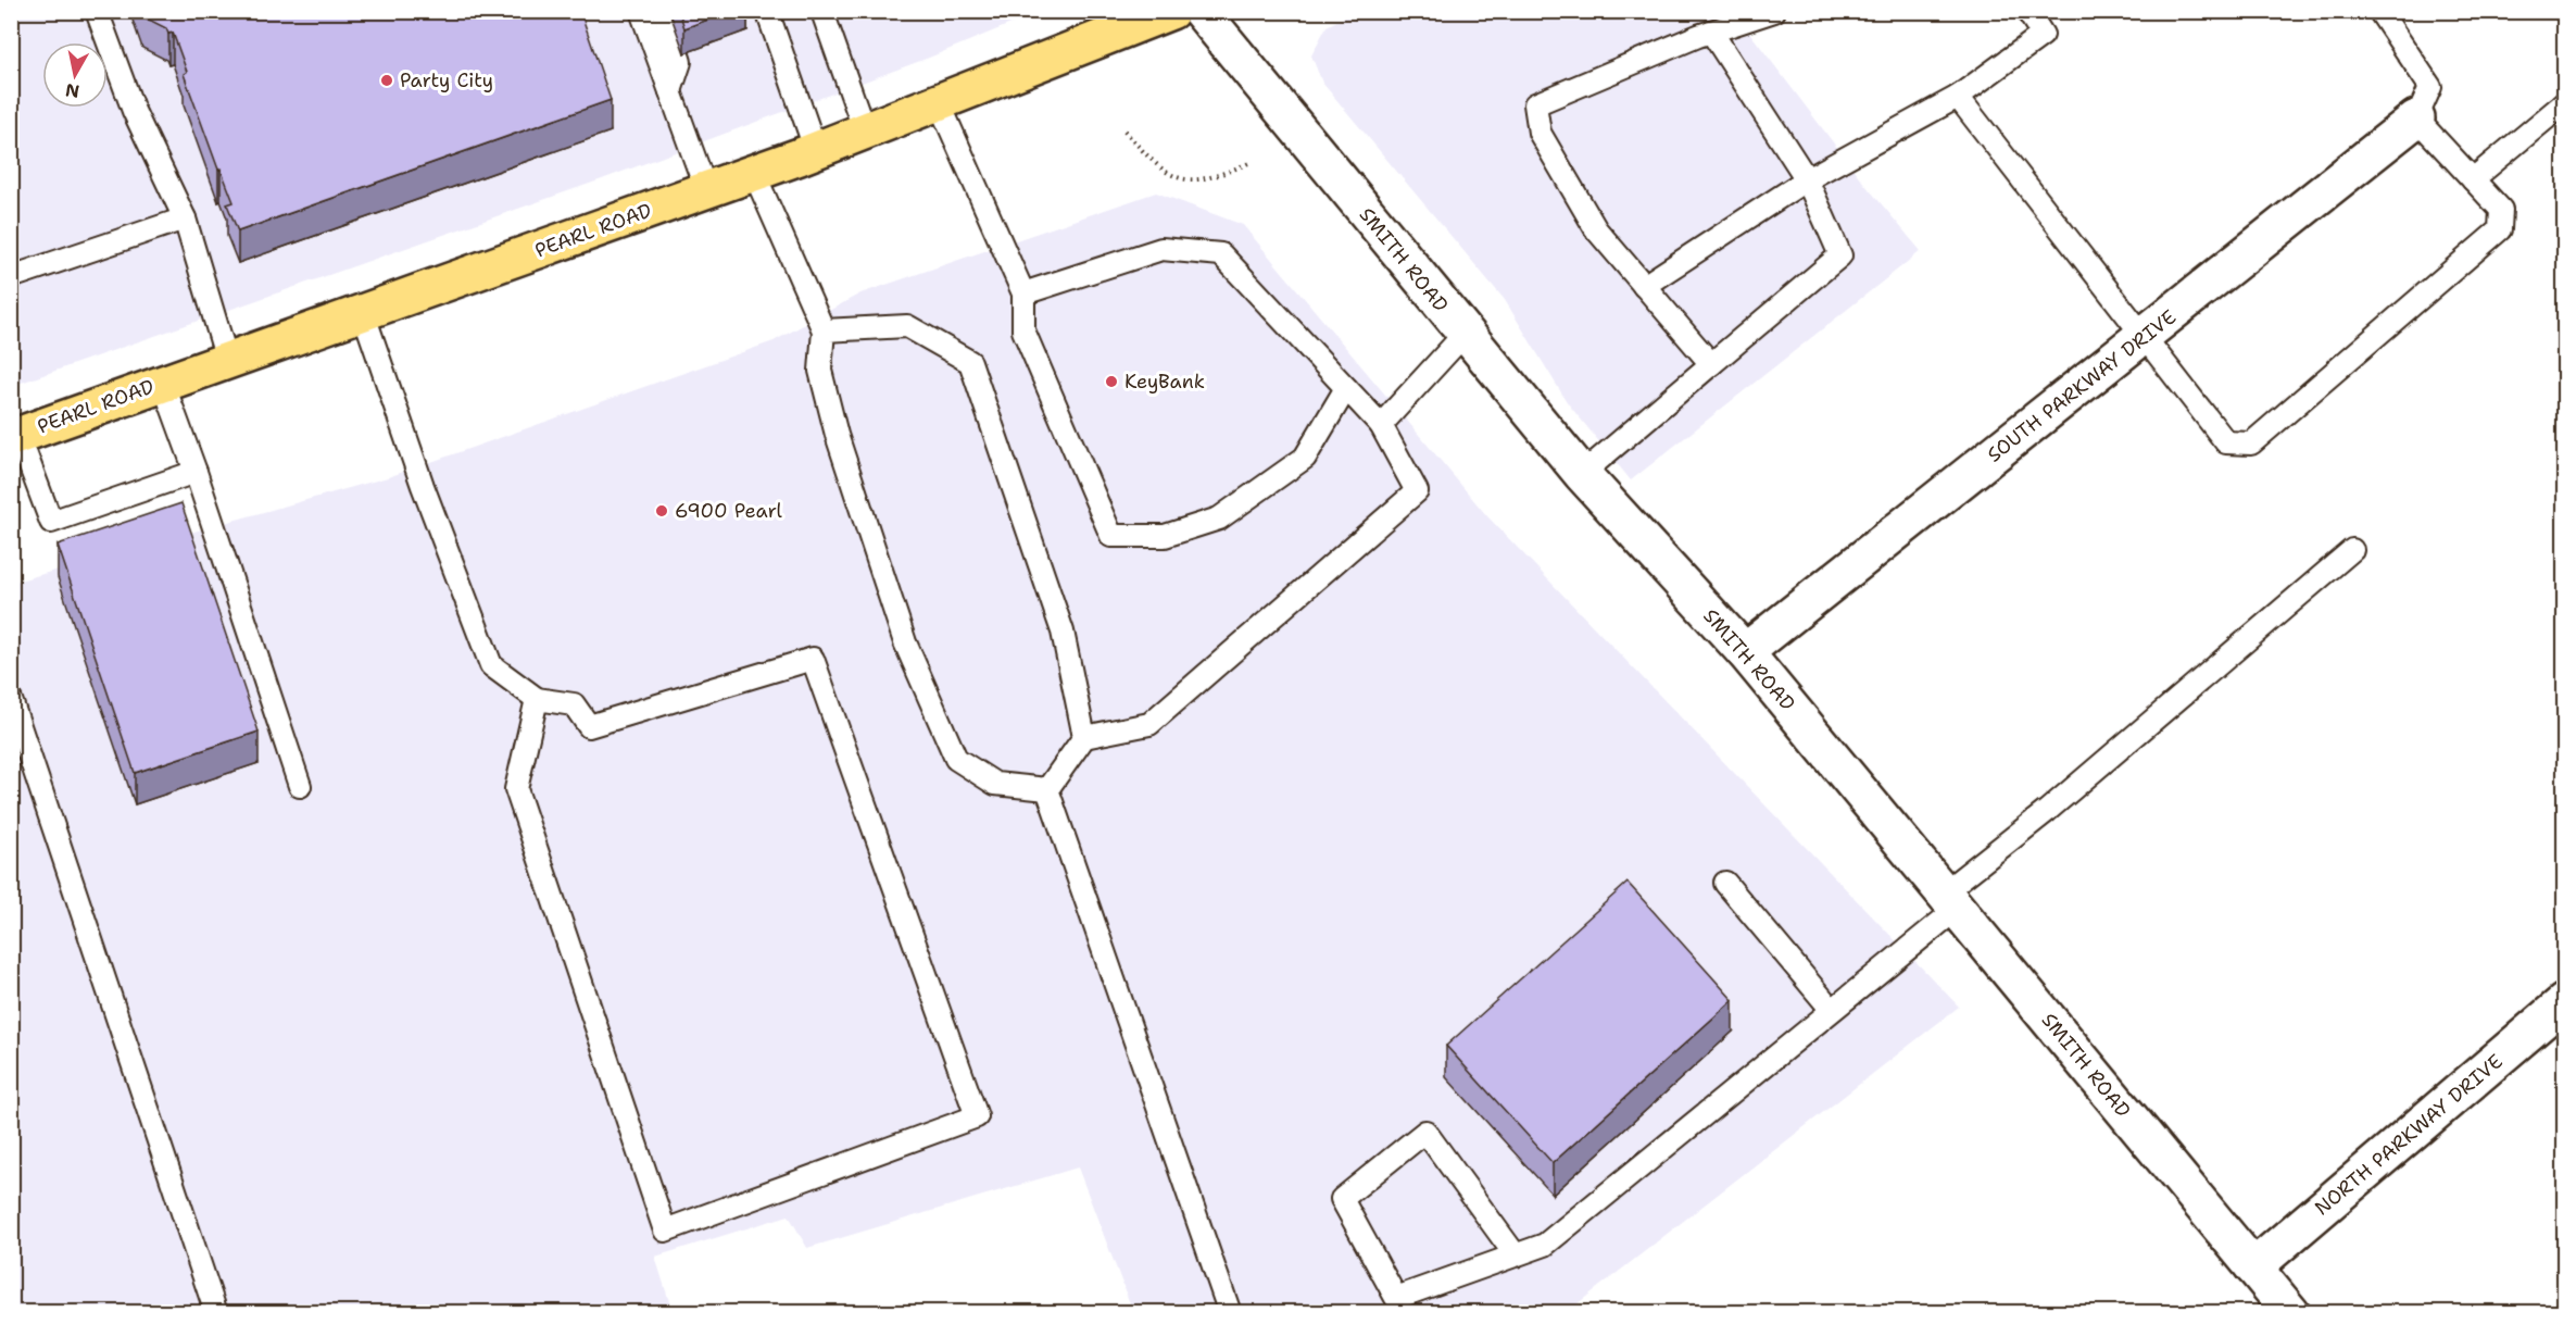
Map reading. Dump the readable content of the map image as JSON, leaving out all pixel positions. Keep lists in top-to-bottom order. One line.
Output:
{"streets":{"main road":["PEARL ROAD","SMITH ROAD","SOUTH PARKWAY DRIVE","NORTH PARKWAY DRIVE"]},"crossings":[["SMITH ROAD","SOUTH PARKWAY DRIVE"],["SMITH ROAD","NORTH PARKWAY DRIVE"]],"places":["Party City","KeyBank","6900 Pearl"],"north":"bottom"}
